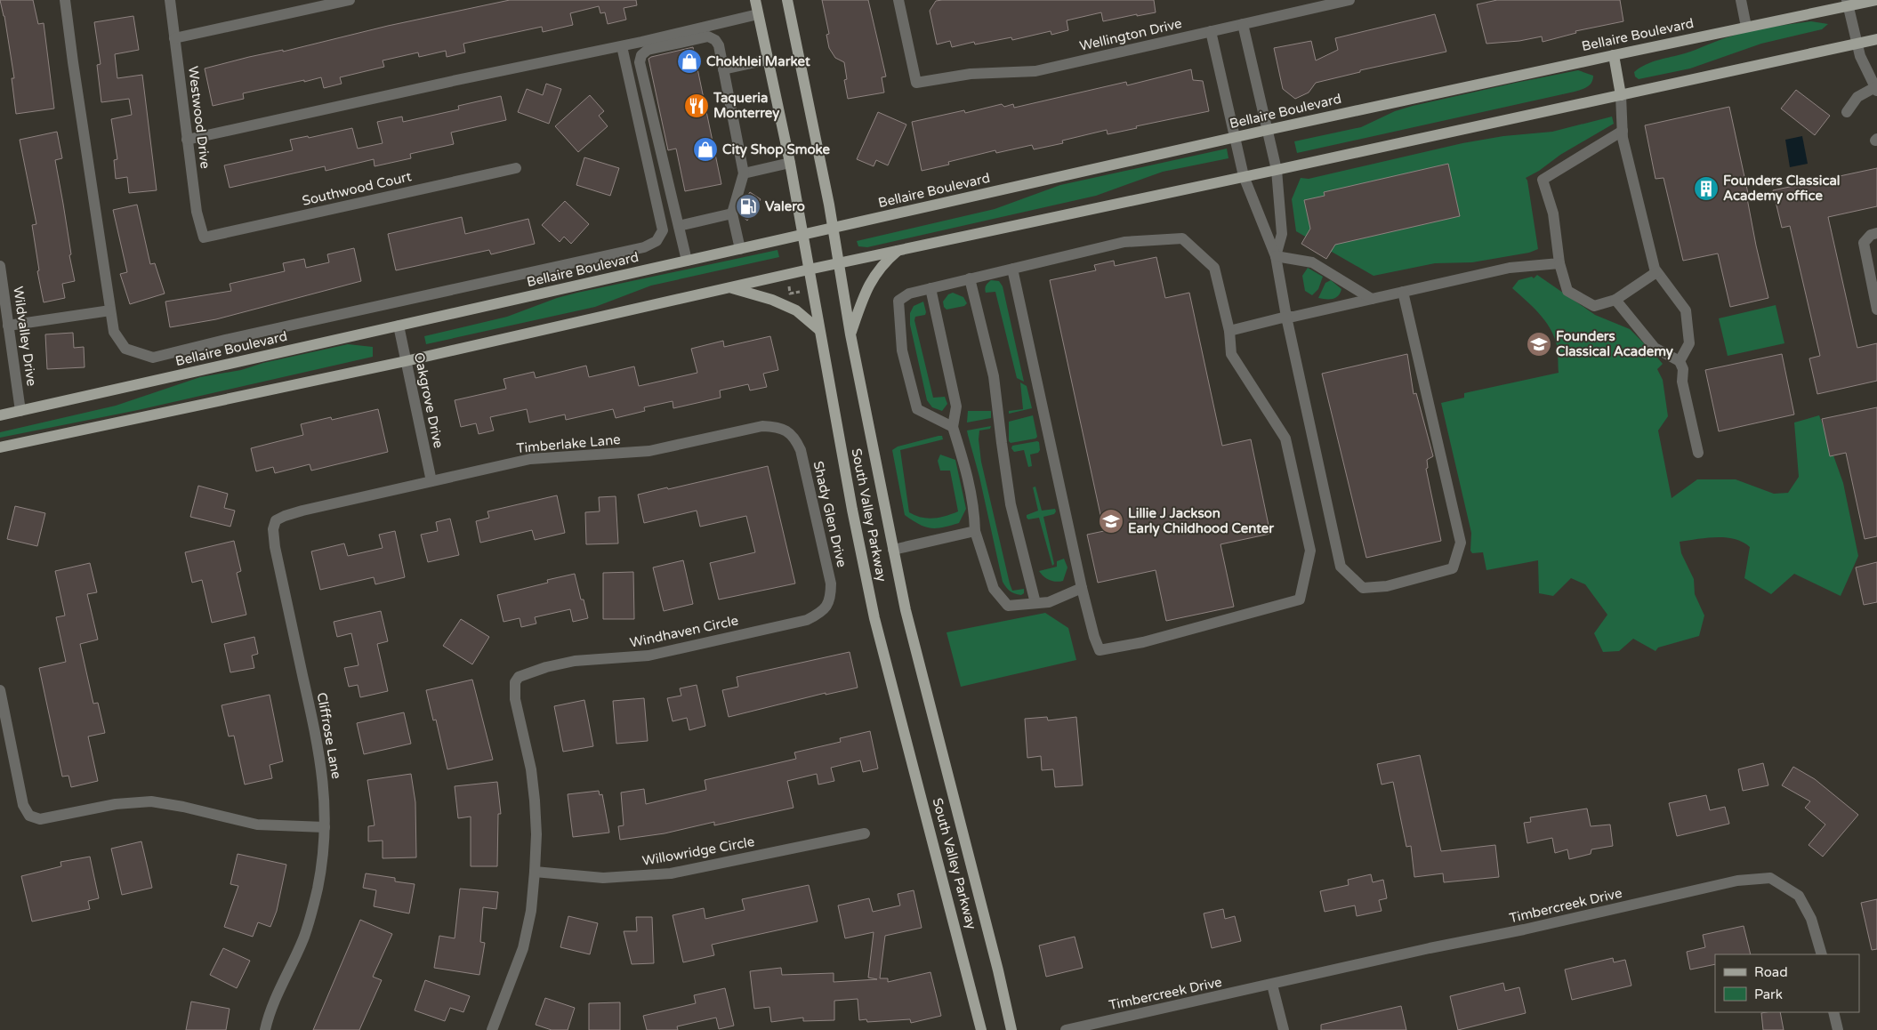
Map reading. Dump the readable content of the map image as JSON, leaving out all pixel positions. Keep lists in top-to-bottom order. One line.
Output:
{"streets":{"main road":["Bellaire Boulevard","South Valley Parkway"],"street":["Wellington Drive","Westwood Drive","Southwood Court","Wildvalley Drive","Oakgrove Drive","Timberlake Lane","Shady Glen Drive","Windhaven Circle","Cliffrose Lane","Willowridge Circle","Timbercreek Drive"]},"crossings":[["Bellaire Boulevard","Wildvalley Drive"],["Bellaire Boulevard","Oakgrove Drive"],["Bellaire Boulevard","South Valley Parkway"],["Westwood Drive","Southwood Court"],["Oakgrove Drive","Timberlake Lane"],["Timberlake Lane","Shady Glen Drive"],["Timberlake Lane","Cliffrose Lane"],["Shady Glen Drive","Windhaven Circle"],["Windhaven Circle","Willowridge Circle"]],"places":{"shop":["Chokhlei Market","City Shop Smoke"],"restaurant":["Taqueria Monterrey"],"building":["Founders Classical Academy office"],"fuel station":["Valero"],"school or university":["Founders Classical Academy","Lillie J Jackson Early Childhood Center"]},"legend":["Road","Park"]}
